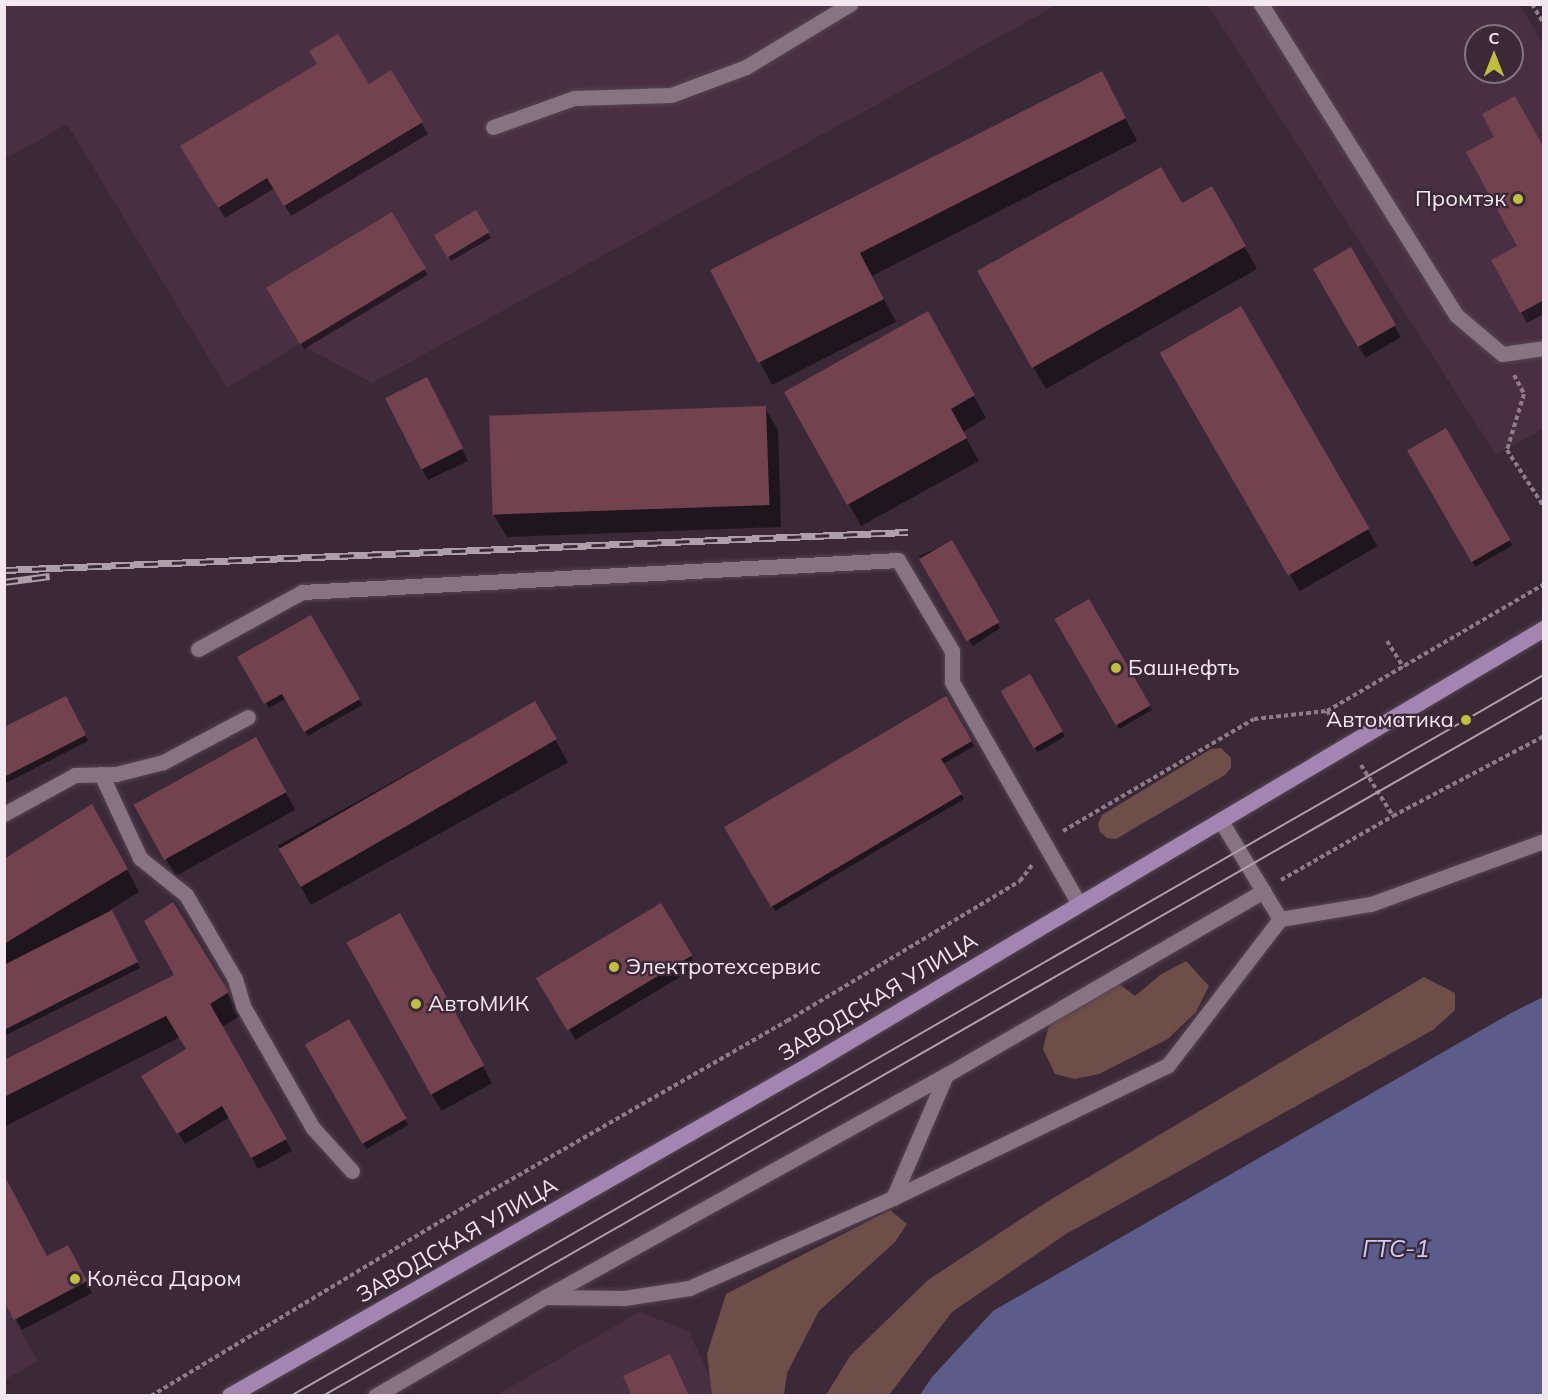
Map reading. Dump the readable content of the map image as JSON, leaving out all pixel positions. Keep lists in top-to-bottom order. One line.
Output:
{"streets":{"main road":["ЗАВОДСКАЯ УЛИЦА"]},"water":["ГТС-1"],"places":["Промтэк","Башнефть","Автоматика","Электротехсервис","АвтоМИК","Колёса Даром"],"north":"top"}
